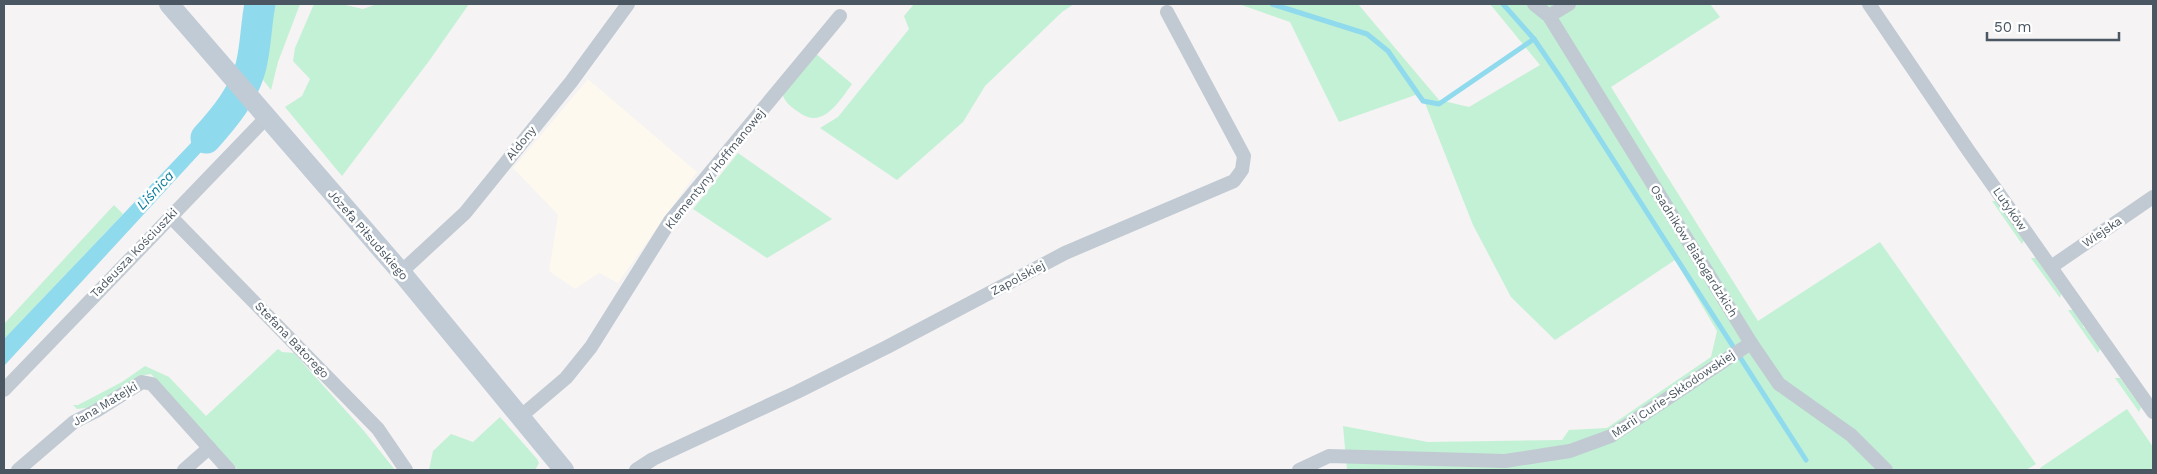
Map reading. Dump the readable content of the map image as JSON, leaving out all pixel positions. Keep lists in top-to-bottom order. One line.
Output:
{"streets":{"street":["Aldony","Klementyny Hoffmanowej","Lutyków","Wiejska","Józefa Piłsudskiego","Osadników Białogardzkich","Tadeusza Kościuszki","Zapolskiej","Stefana Batorego","Marii Curie-Skłodowskiej","Jana Matejki"]},"crossings":[["Aldony","Józefa Piłsudskiego"],["Klementyny Hoffmanowej","Józefa Piłsudskiego"],["Lutyków","Wiejska"],["Józefa Piłsudskiego","Tadeusza Kościuszki"],["Osadników Białogardzkich","Marii Curie-Skłodowskiej"],["Tadeusza Kościuszki","Stefana Batorego"]],"water":["Liśnica"],"scale_bar":"50 m"}
